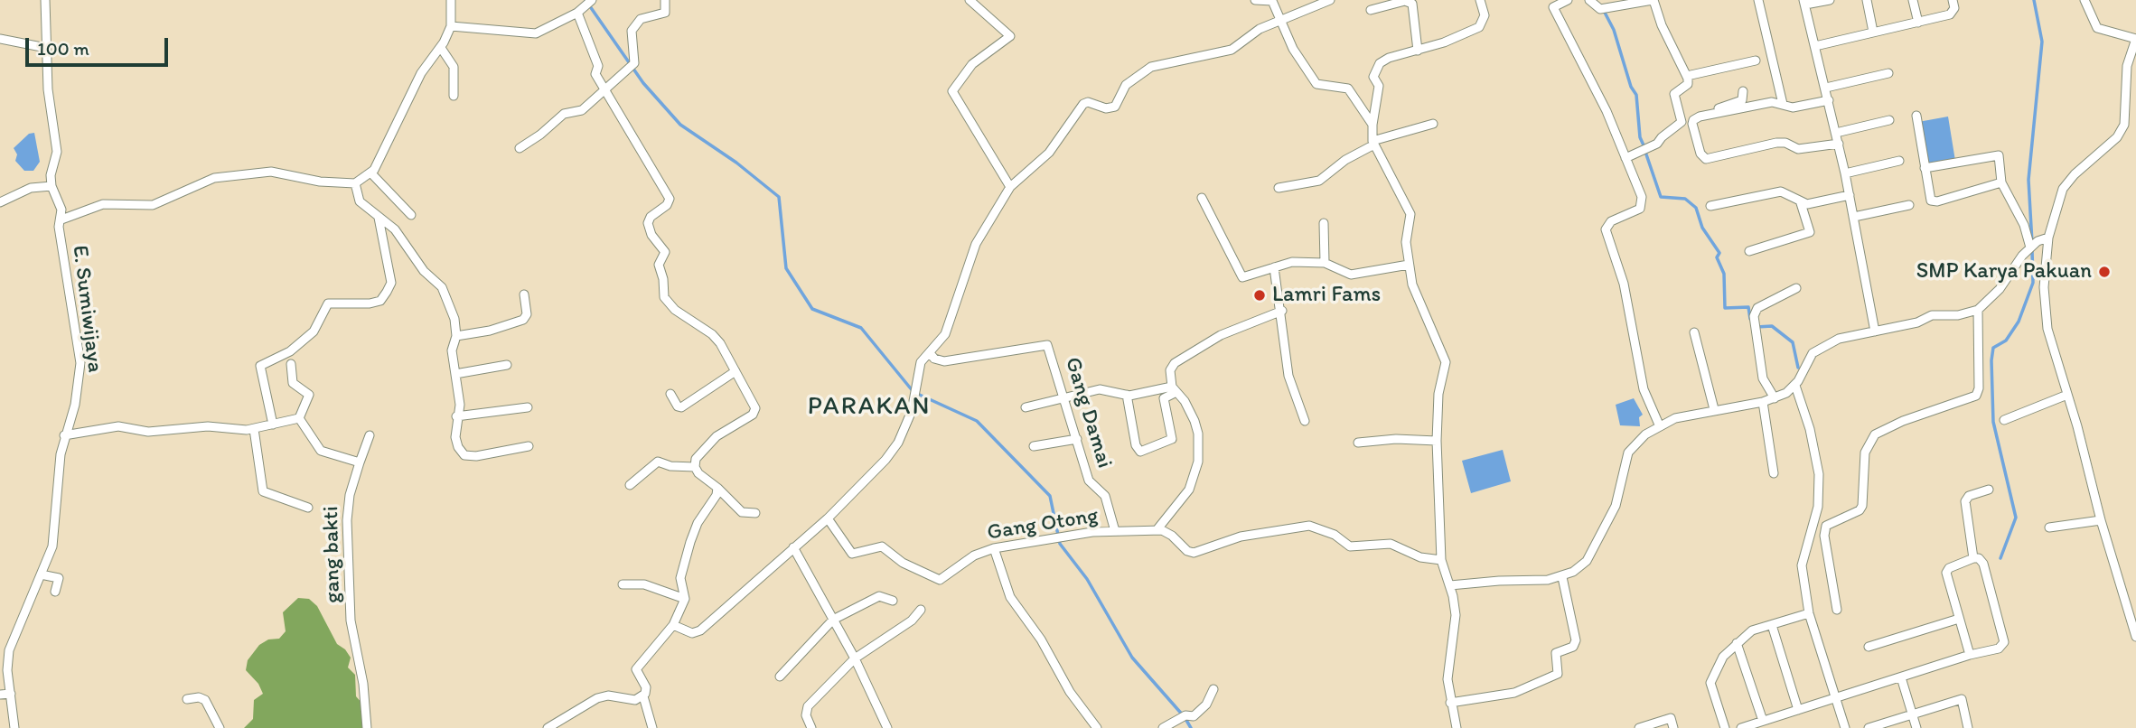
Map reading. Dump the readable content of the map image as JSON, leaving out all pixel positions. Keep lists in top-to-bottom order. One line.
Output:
{"streets":{"street":["E. Sumiwijaya","Gang Damai","Gang Otong","gang bakti"]},"crossings":[["Gang Damai","Gang Otong"]],"districts":["PARAKAN"],"places":["SMP Karya Pakuan","Lamri Fams"],"scale_bar":"100 m"}
